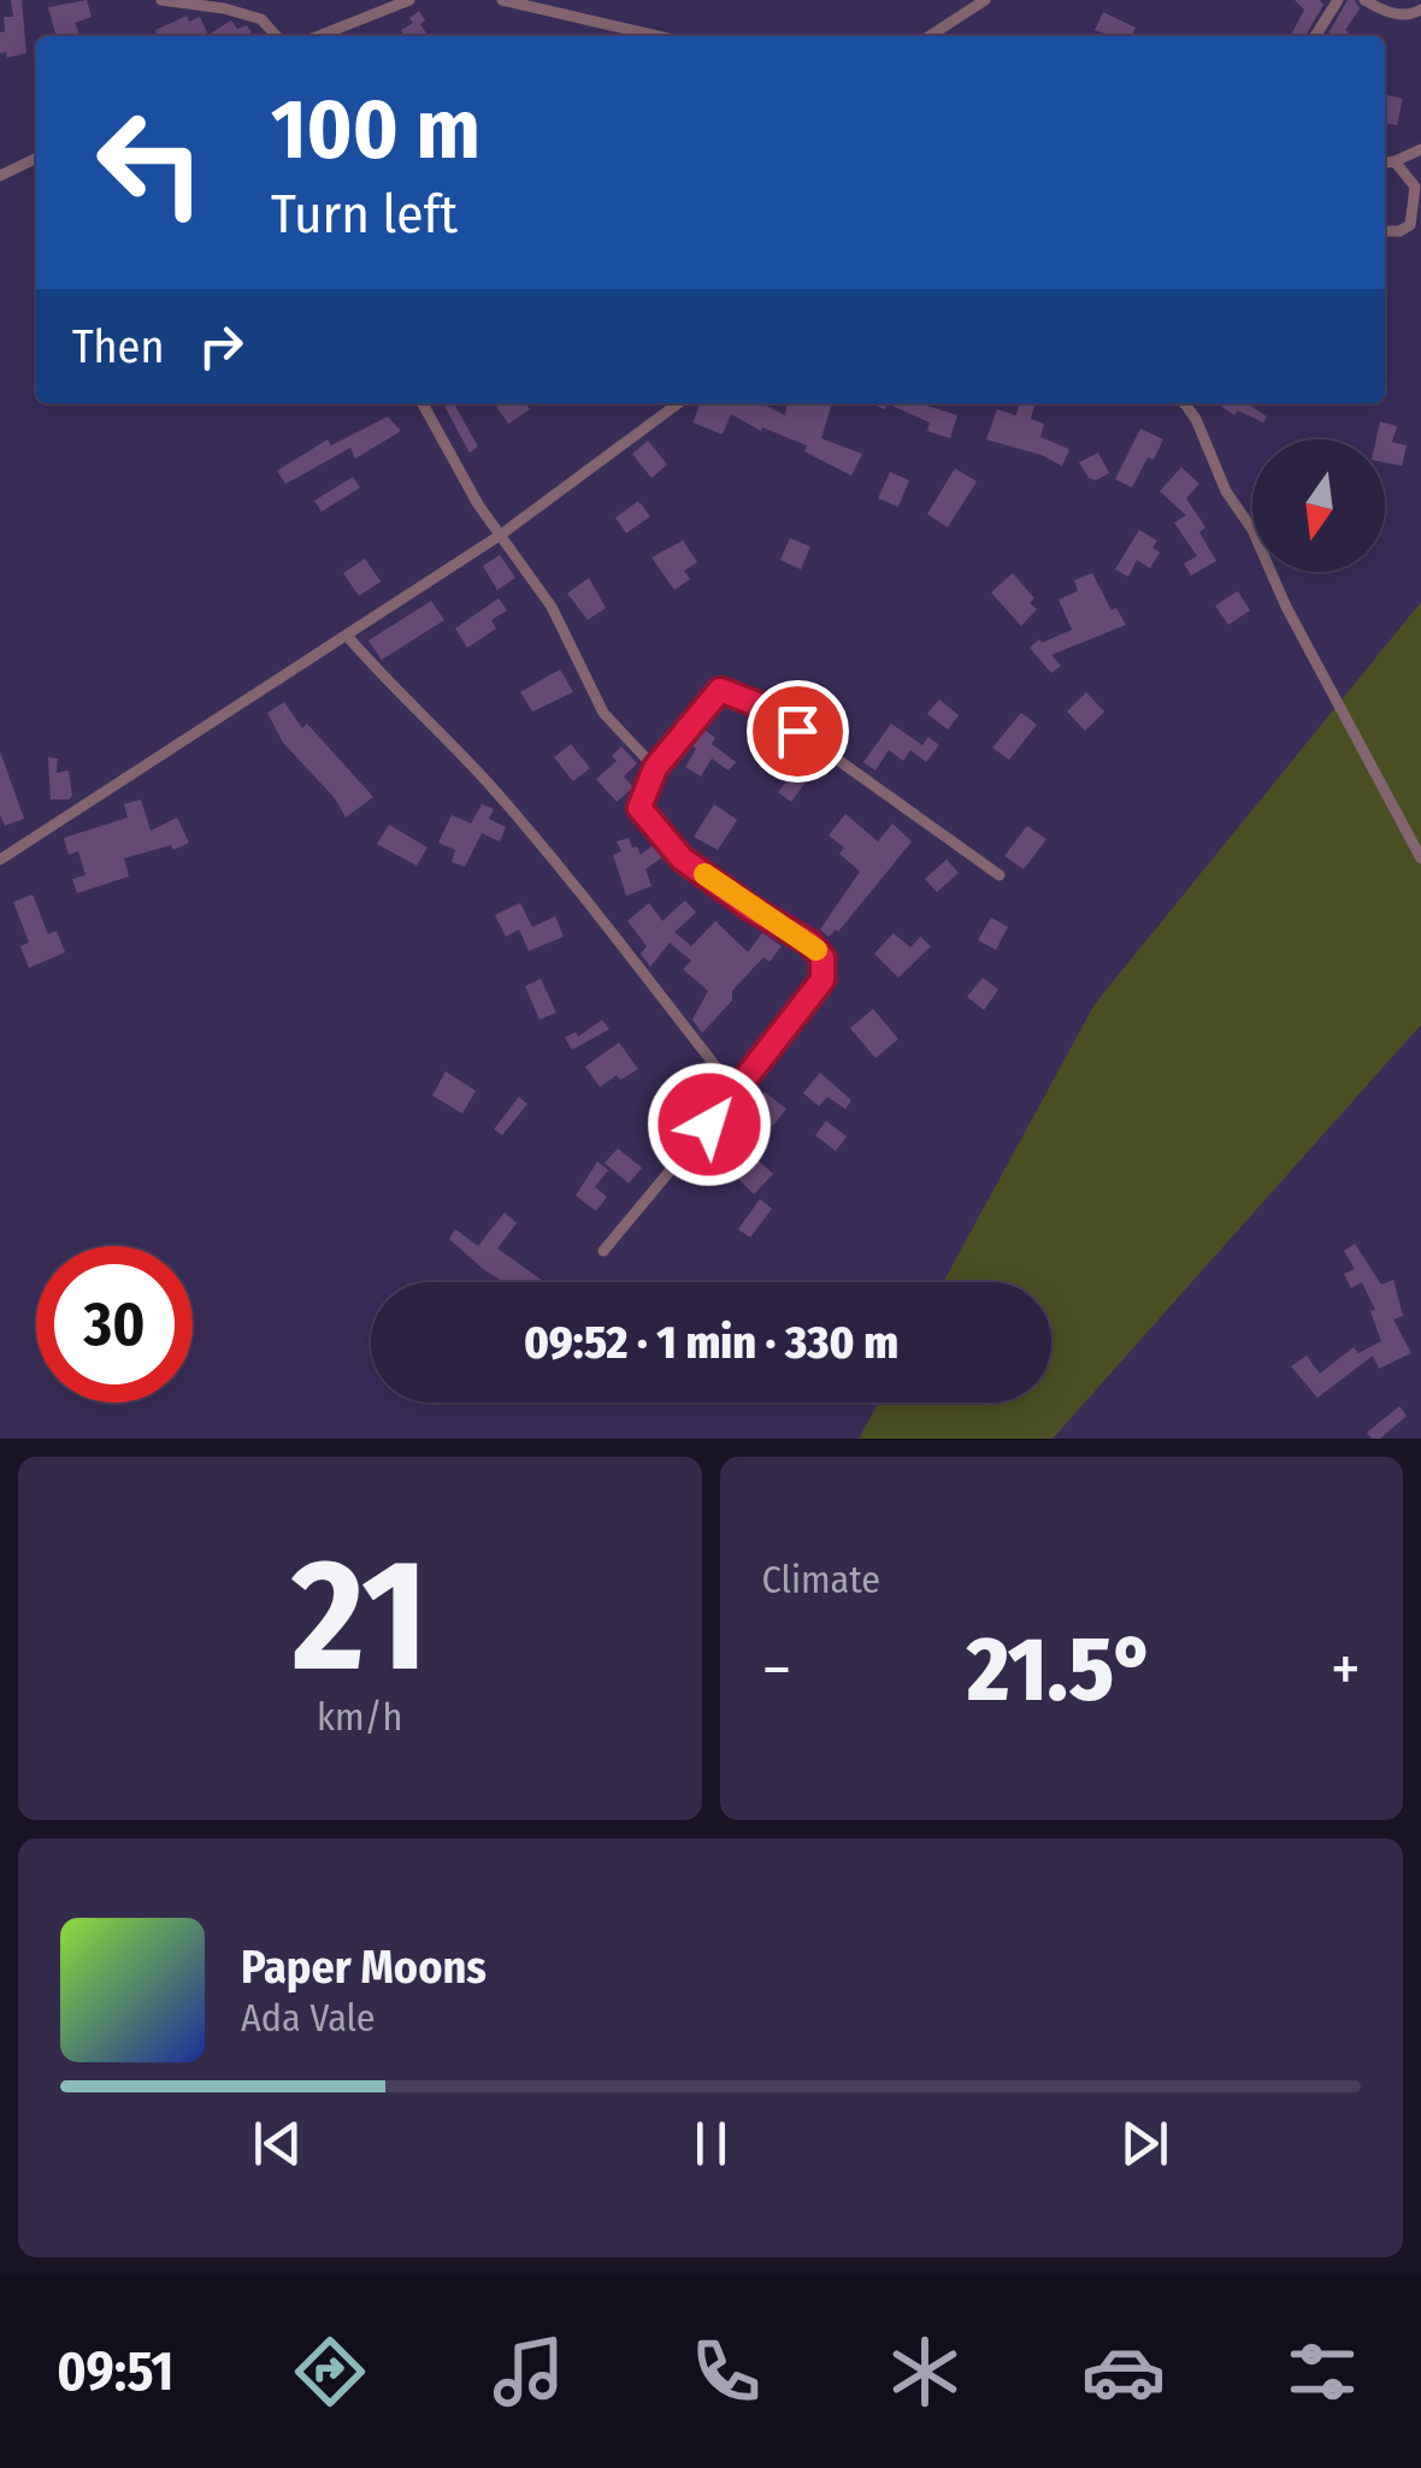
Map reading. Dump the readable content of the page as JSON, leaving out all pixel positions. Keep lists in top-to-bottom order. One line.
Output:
{"north":"bottom","page":{"turn":["100 m","Turn left"],"then":"Then","limit":"30","trip":"09:52 · 1 min · 330 m","tile":[["21","km/h"],"Climate"],"heat":["−","21.5°","+"],"song":["Paper Moons","Ada Vale"],"tabs":"09:51"}}
